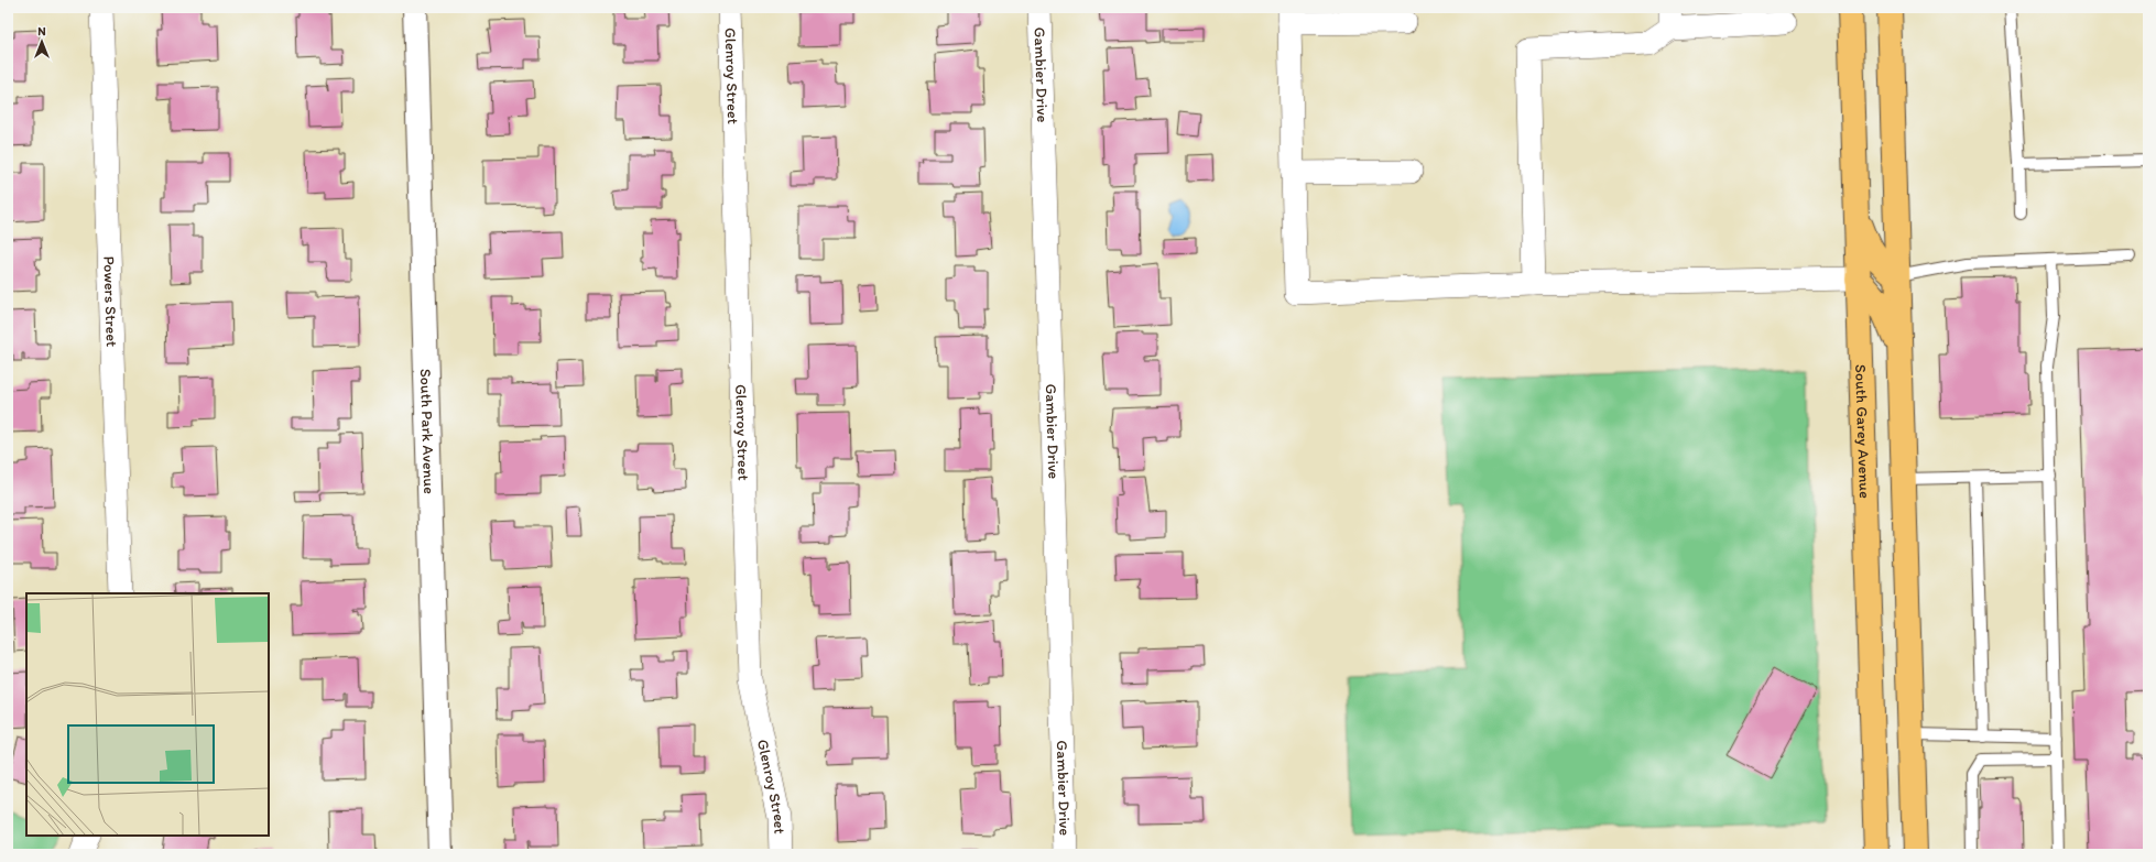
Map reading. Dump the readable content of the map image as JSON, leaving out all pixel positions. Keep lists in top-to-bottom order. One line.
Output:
{"streets":{"main road":["South Garey Avenue"],"street":["Gambier Drive","Glenroy Street","Powers Street","South Park Avenue"]},"north":"top"}
